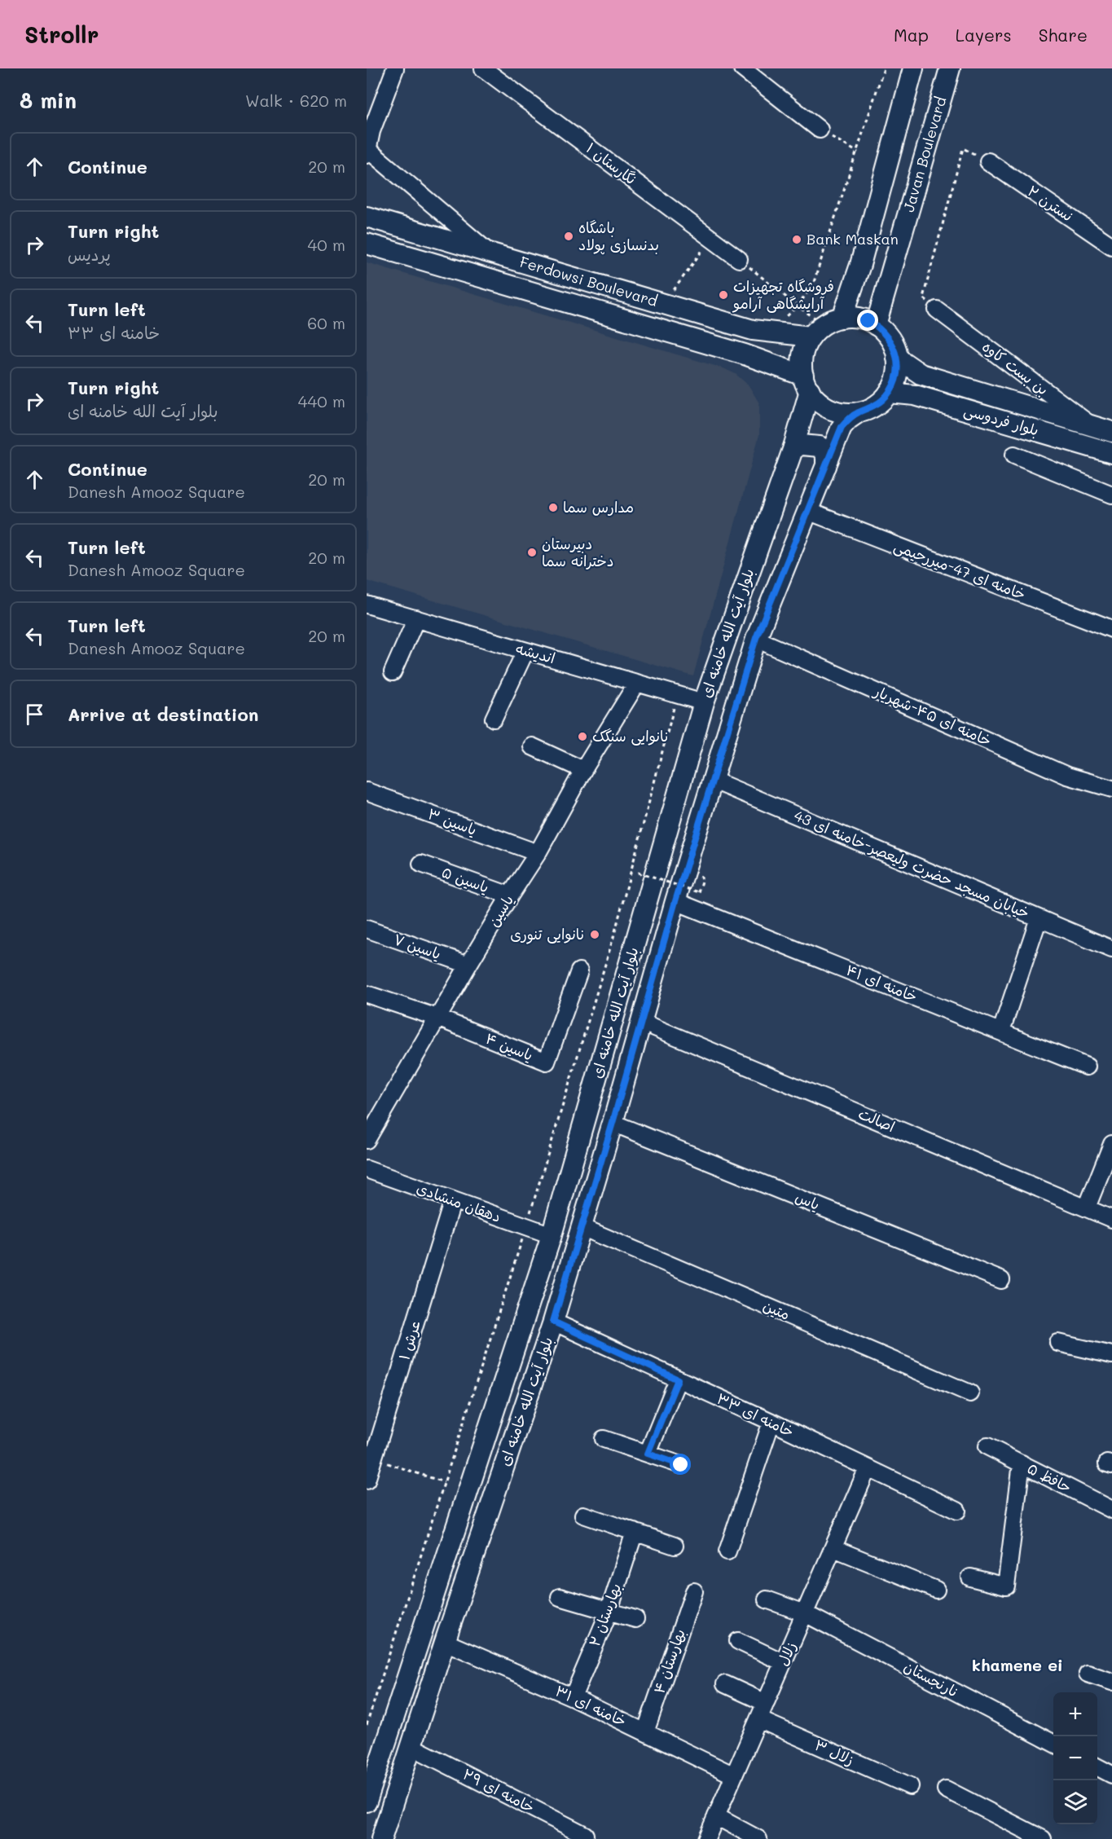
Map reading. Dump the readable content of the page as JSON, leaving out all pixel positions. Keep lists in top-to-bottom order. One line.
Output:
{"streets":{"main road":["Javan Boulevard","Ferdowsi Boulevard","بلوار فردوسی","بلوار آیت الله خامنه ای"],"street":["نگارستان ۱","نسترن ۲","بن بست کاوه","خامنه ای 47-میررحیمی","اندیشه","خامنه ای ۴۵-شهریار","یاسین ۳","خیابان مسجد حضرت ولیعصر-خامنه ای 43","یاسین ۵","یاسین","یاسین ۷","خامنه ای ۴۱","یاسین ۴","اصالت","یاس","دهقان منشادی","متین","عرش ۱","خامنه ای ۳۳","حافظ ۵","بهارستان ۲","زلال","بهارستان ۴","نارنجستان","خامنه ای ۳۱","۳ زلال","خامنه ای ۲۹"]},"crossings":[["Javan Boulevard","Ferdowsi Boulevard"],["Javan Boulevard","بلوار فردوسی"],["Javan Boulevard","بلوار آیت الله خامنه ای"],["Ferdowsi Boulevard","بلوار فردوسی"],["Ferdowsi Boulevard","بلوار آیت الله خامنه ای"],["بن بست کاوه","بلوار فردوسی"],["بلوار فردوسی","بلوار آیت الله خامنه ای"],["خامنه ای 47-میررحیمی","بلوار آیت الله خامنه ای"],["بلوار آیت الله خامنه ای","اندیشه"],["بلوار آیت الله خامنه ای","خامنه ای ۴۵-شهریار"],["بلوار آیت الله خامنه ای","خیابان مسجد حضرت ولیعصر-خامنه ای 43"],["بلوار آیت الله خامنه ای","خامنه ای ۴۱"],["بلوار آیت الله خامنه ای","اصالت"],["بلوار آیت الله خامنه ای","یاس"],["بلوار آیت الله خامنه ای","دهقان منشادی"],["بلوار آیت الله خامنه ای","متین"],["بلوار آیت الله خامنه ای","خامنه ای ۳۳"],["بلوار آیت الله خامنه ای","خامنه ای ۳۱"],["بلوار آیت الله خامنه ای","خامنه ای ۲۹"],["اندیشه","یاسین"],["یاسین ۳","یاسین"],["یاسین ۵","یاسین"],["یاسین","یاسین ۷"],["یاسین","یاسین ۴"],["دهقان منشادی","عرش ۱"],["خامنه ای ۳۳","زلال"],["بهارستان ۲","خامنه ای ۳۱"],["زلال","نارنجستان"],["زلال","خامنه ای ۳۱"],["زلال","۳ زلال"],["بهارستان ۴","خامنه ای ۳۱"]],"districts":["khamene ei"],"places":["باشگاه بدنسازی پولاد","Bank Maskan","فروشگاه تجهیزات آرایشگاهی آرامو","مدارس سما","دبیرستان دخترانه سما","نانوایی سنگک","نانوایی تنوری"],"page":{"header":"Strollr","nav":["Map","Layers","Share"],"heading":["8 min","Walk · 620 m"],"list":[["Continue","20 m"],["Turn right","پردیس","40 m"],["Turn left","خامنه ای ۳۳","60 m"],["Turn right","بلوار آیت الله خامنه ای","440 m"],["Continue","Danesh Amooz Square","20 m"],["Turn left","Danesh Amooz Square","20 m"],["Turn left","Danesh Amooz Square","20 m"],"Arrive at destination"],"map_buttons":["+","−"]}}
